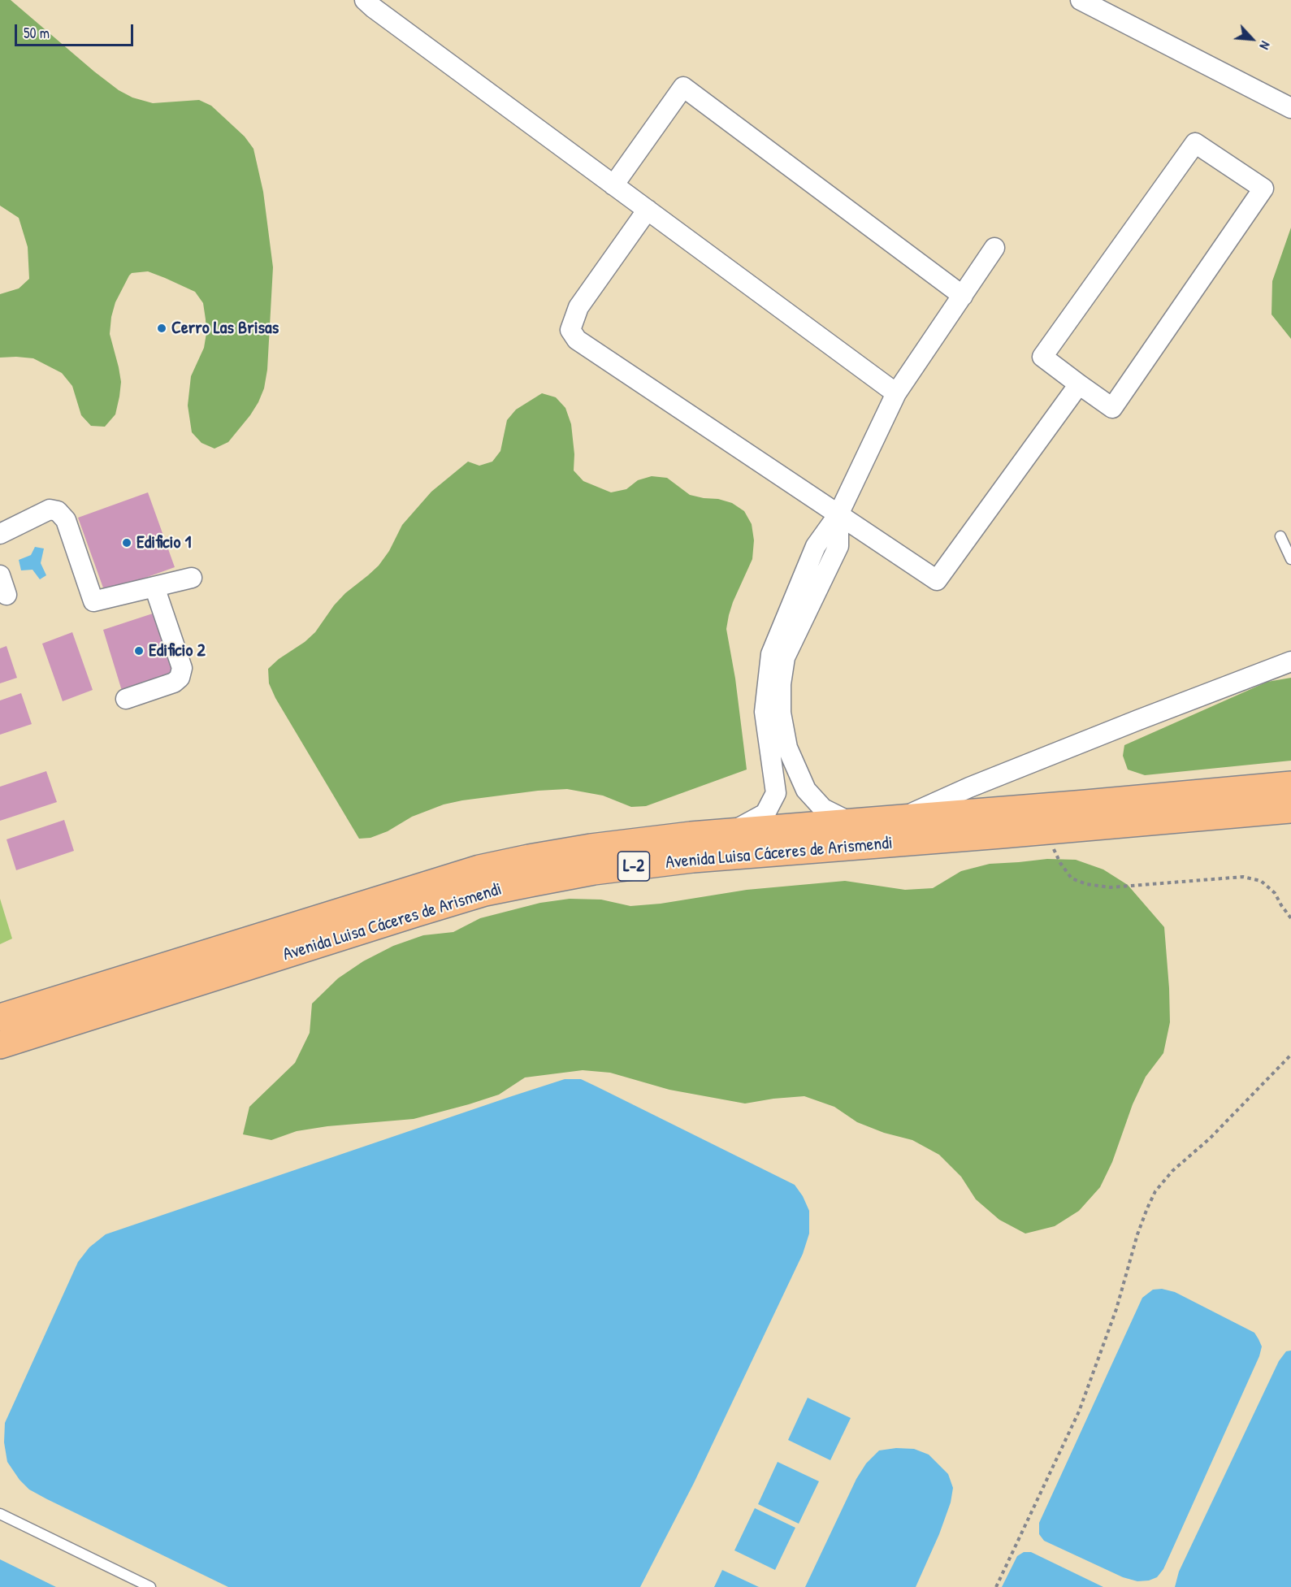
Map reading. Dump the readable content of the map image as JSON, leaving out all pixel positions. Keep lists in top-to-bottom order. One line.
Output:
{"streets":{"main road":["Avenida Luisa Cáceres de Arismendi","L-2"]},"crossings":[["Avenida Luisa Cáceres de Arismendi","L-2"]],"places":["Cerro Las Brisas","Edificio 1","Edificio 2"],"scale_bar":"50 m","north":"bottom right"}
